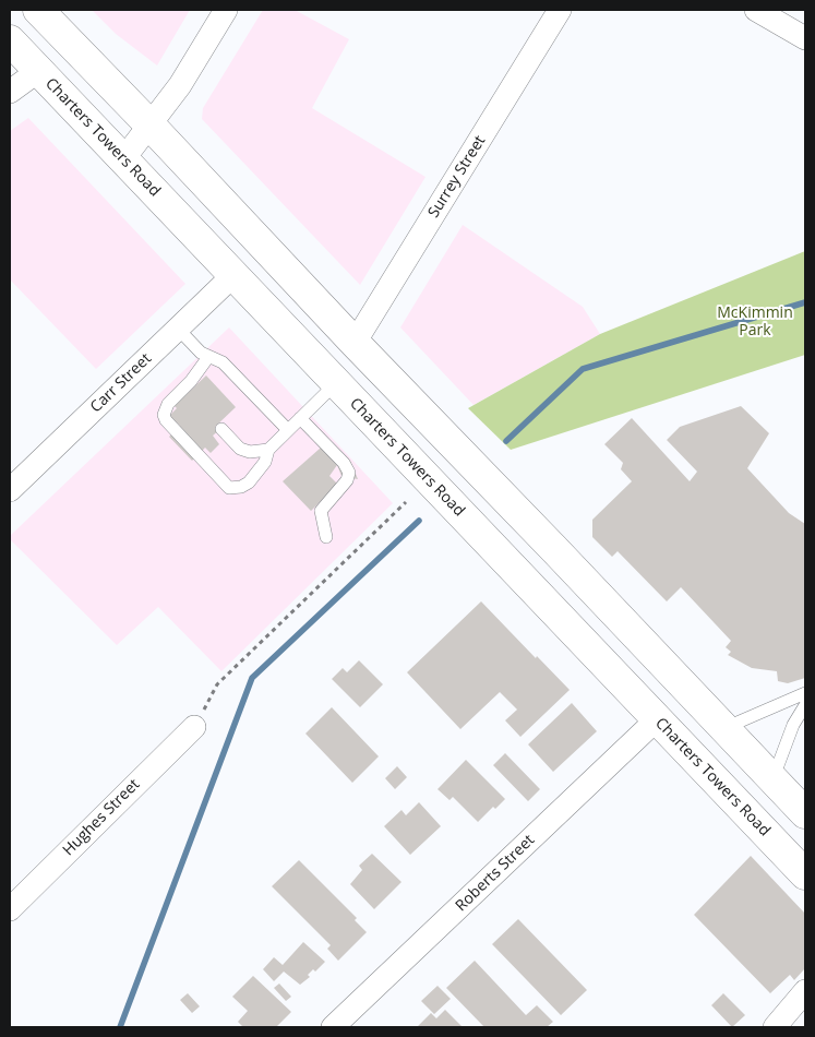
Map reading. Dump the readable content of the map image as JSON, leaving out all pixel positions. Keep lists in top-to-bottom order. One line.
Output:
{"streets":{"main road":["Charters Towers Road"],"street":["Surrey Street","Carr Street","Hughes Street","Roberts Street"]},"crossings":[["Charters Towers Road","Carr Street"],["Charters Towers Road","Roberts Street"]],"parks":["McKimmin Park"]}
